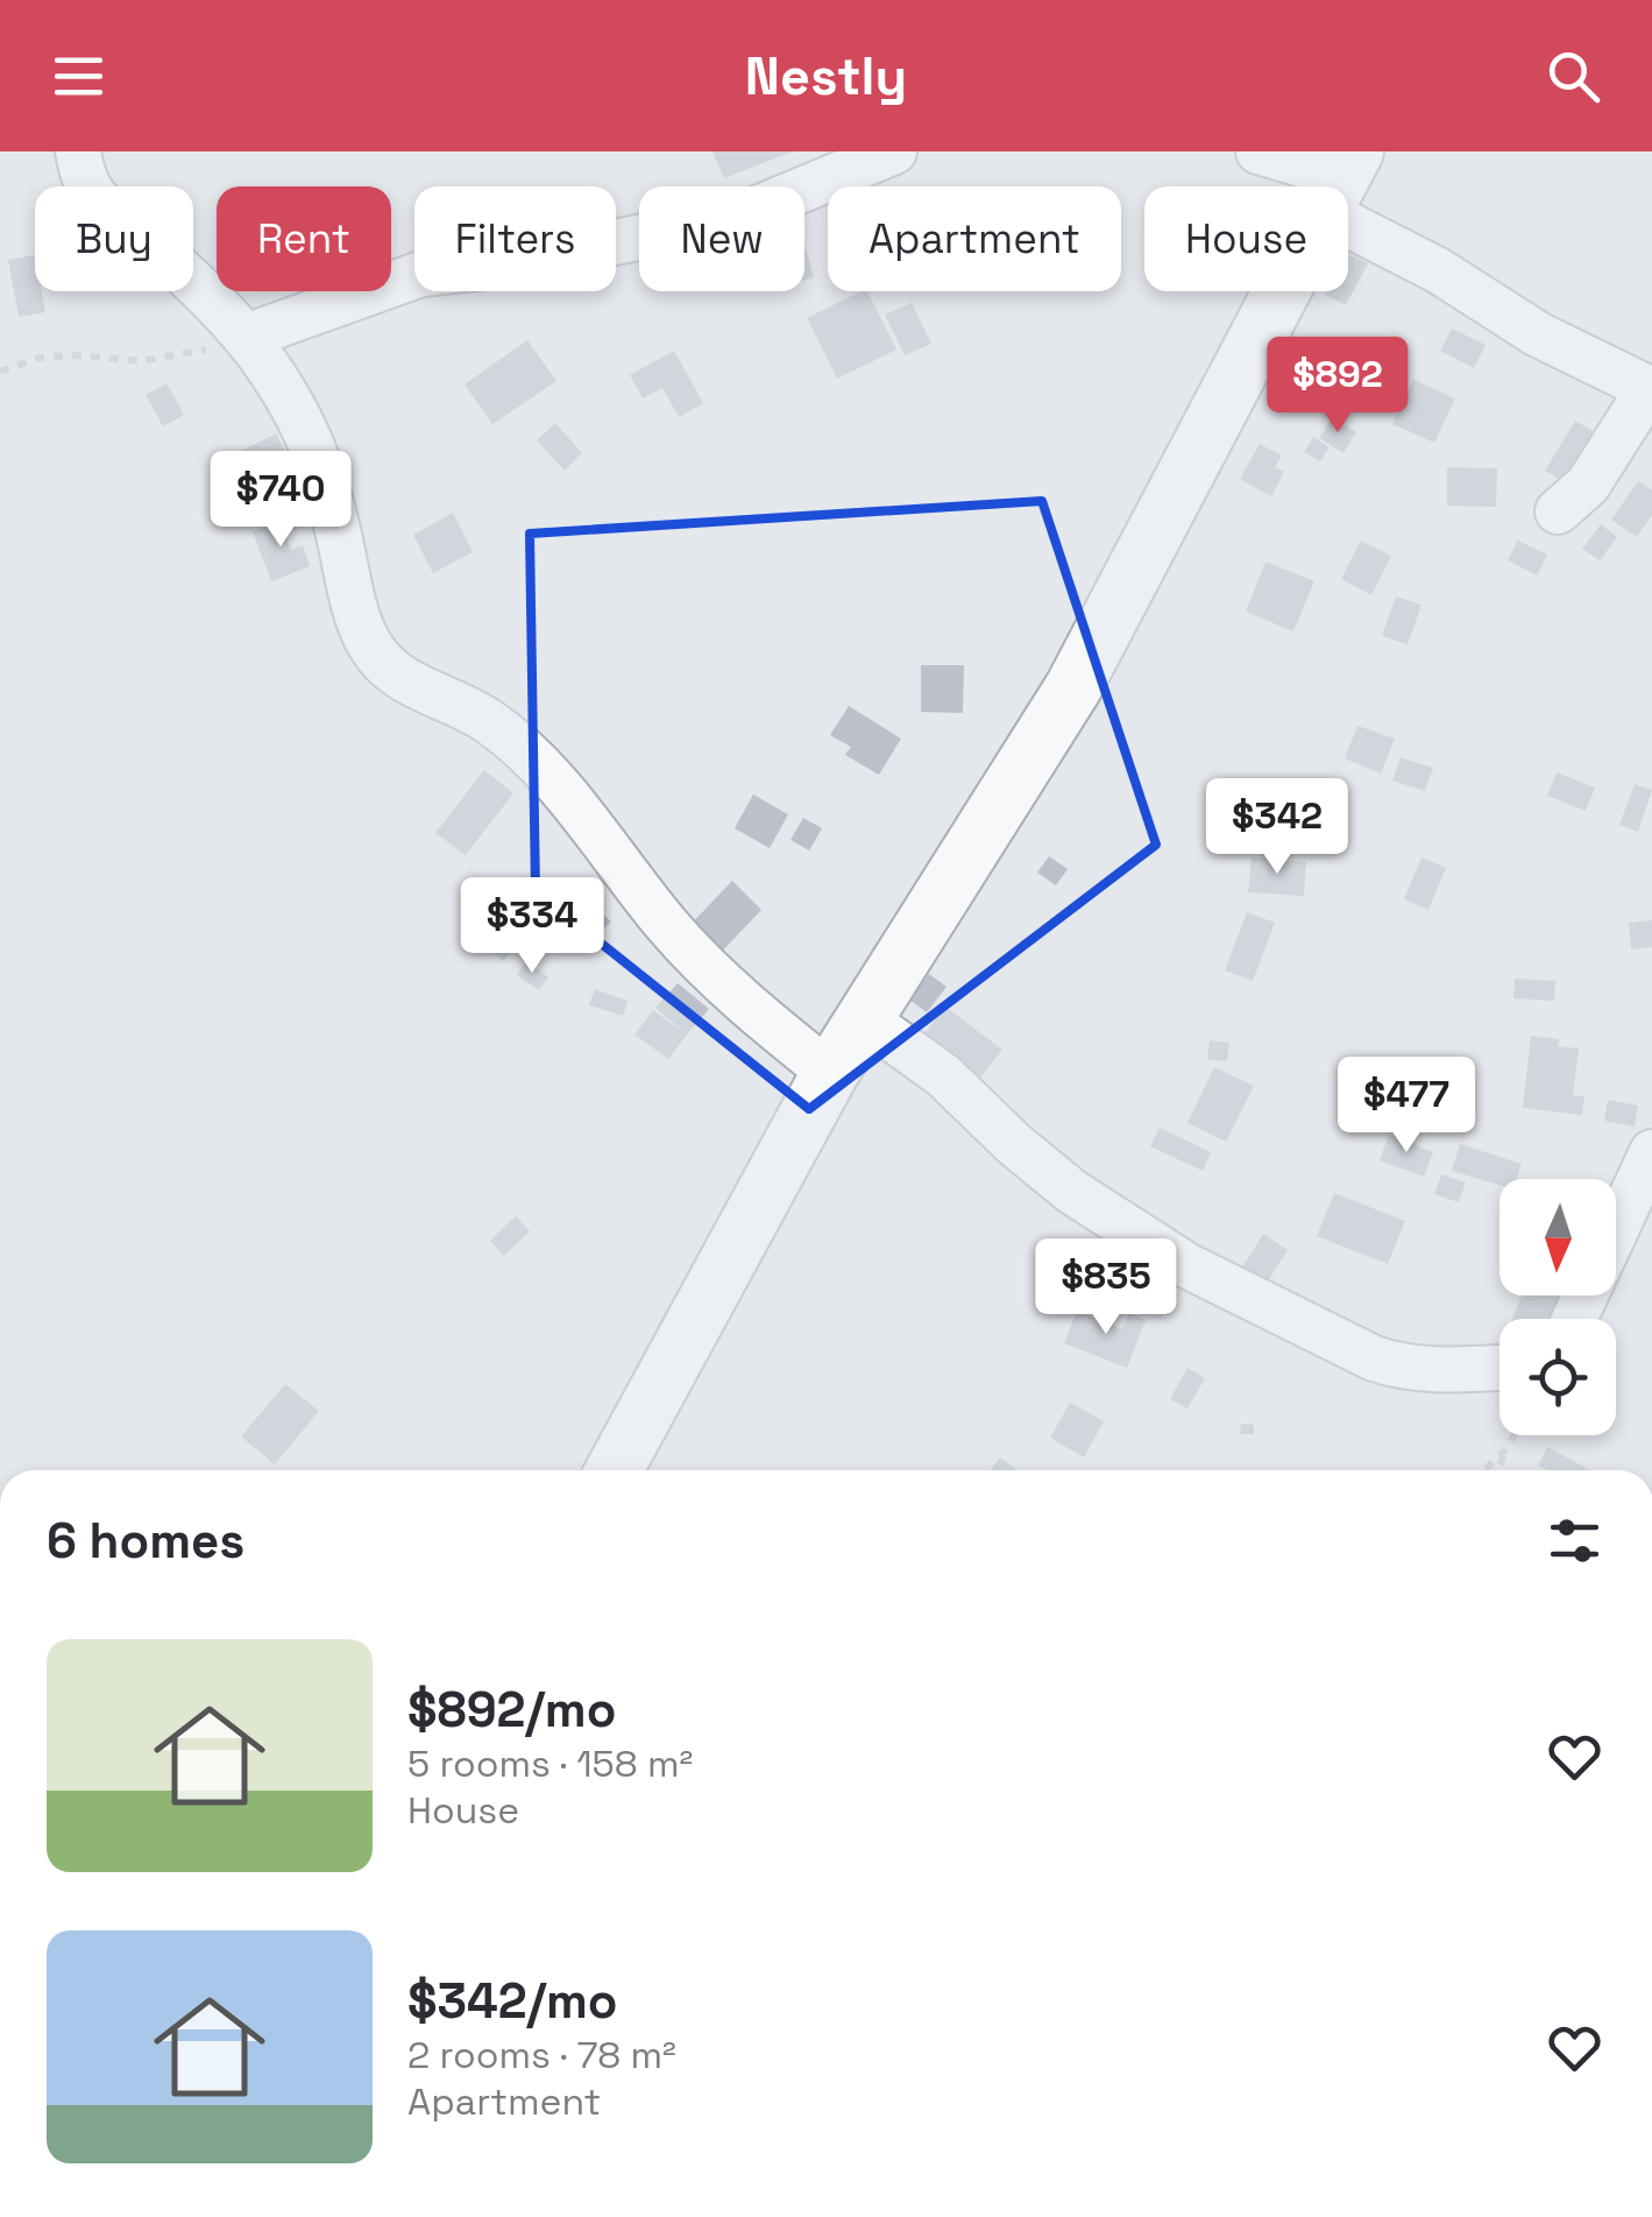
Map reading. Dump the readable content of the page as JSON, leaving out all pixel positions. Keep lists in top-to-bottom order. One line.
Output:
{"north":"bottom","page":{"header":"Nestly","chip":["Buy","Rent","Filters","New","Apartment","House"],"price":["$892","$740","$342","$334","$477","$835"],"heading":"6 homes","list":[{"name":"$892/mo","note":"5 rooms · 158 m² · House"},{"name":"$342/mo","note":"2 rooms · 78 m² · Apartment"}]}}
